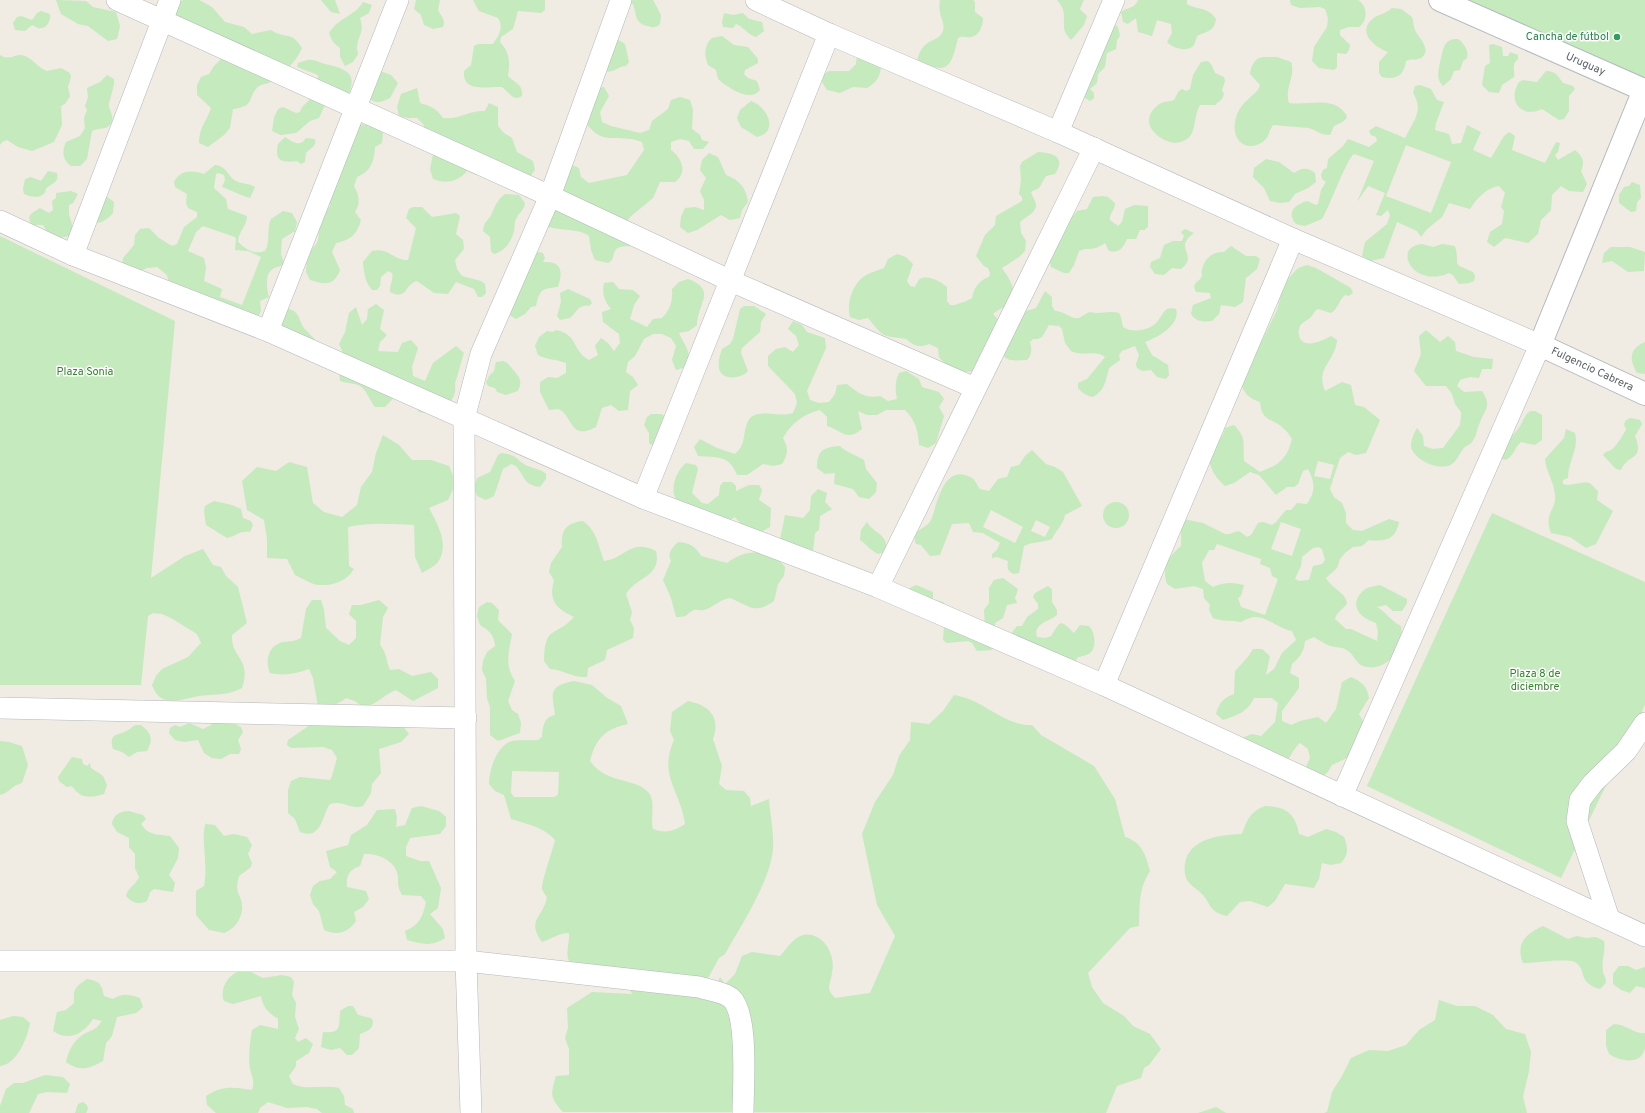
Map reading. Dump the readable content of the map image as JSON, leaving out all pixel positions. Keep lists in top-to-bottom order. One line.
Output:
{"streets":{"main road":["Uruguay","Fulgencio Cabrera"]},"parks":["Plaza Sonia","Plaza 8 de diciembre"],"places":["Cancha de fútbol"]}
